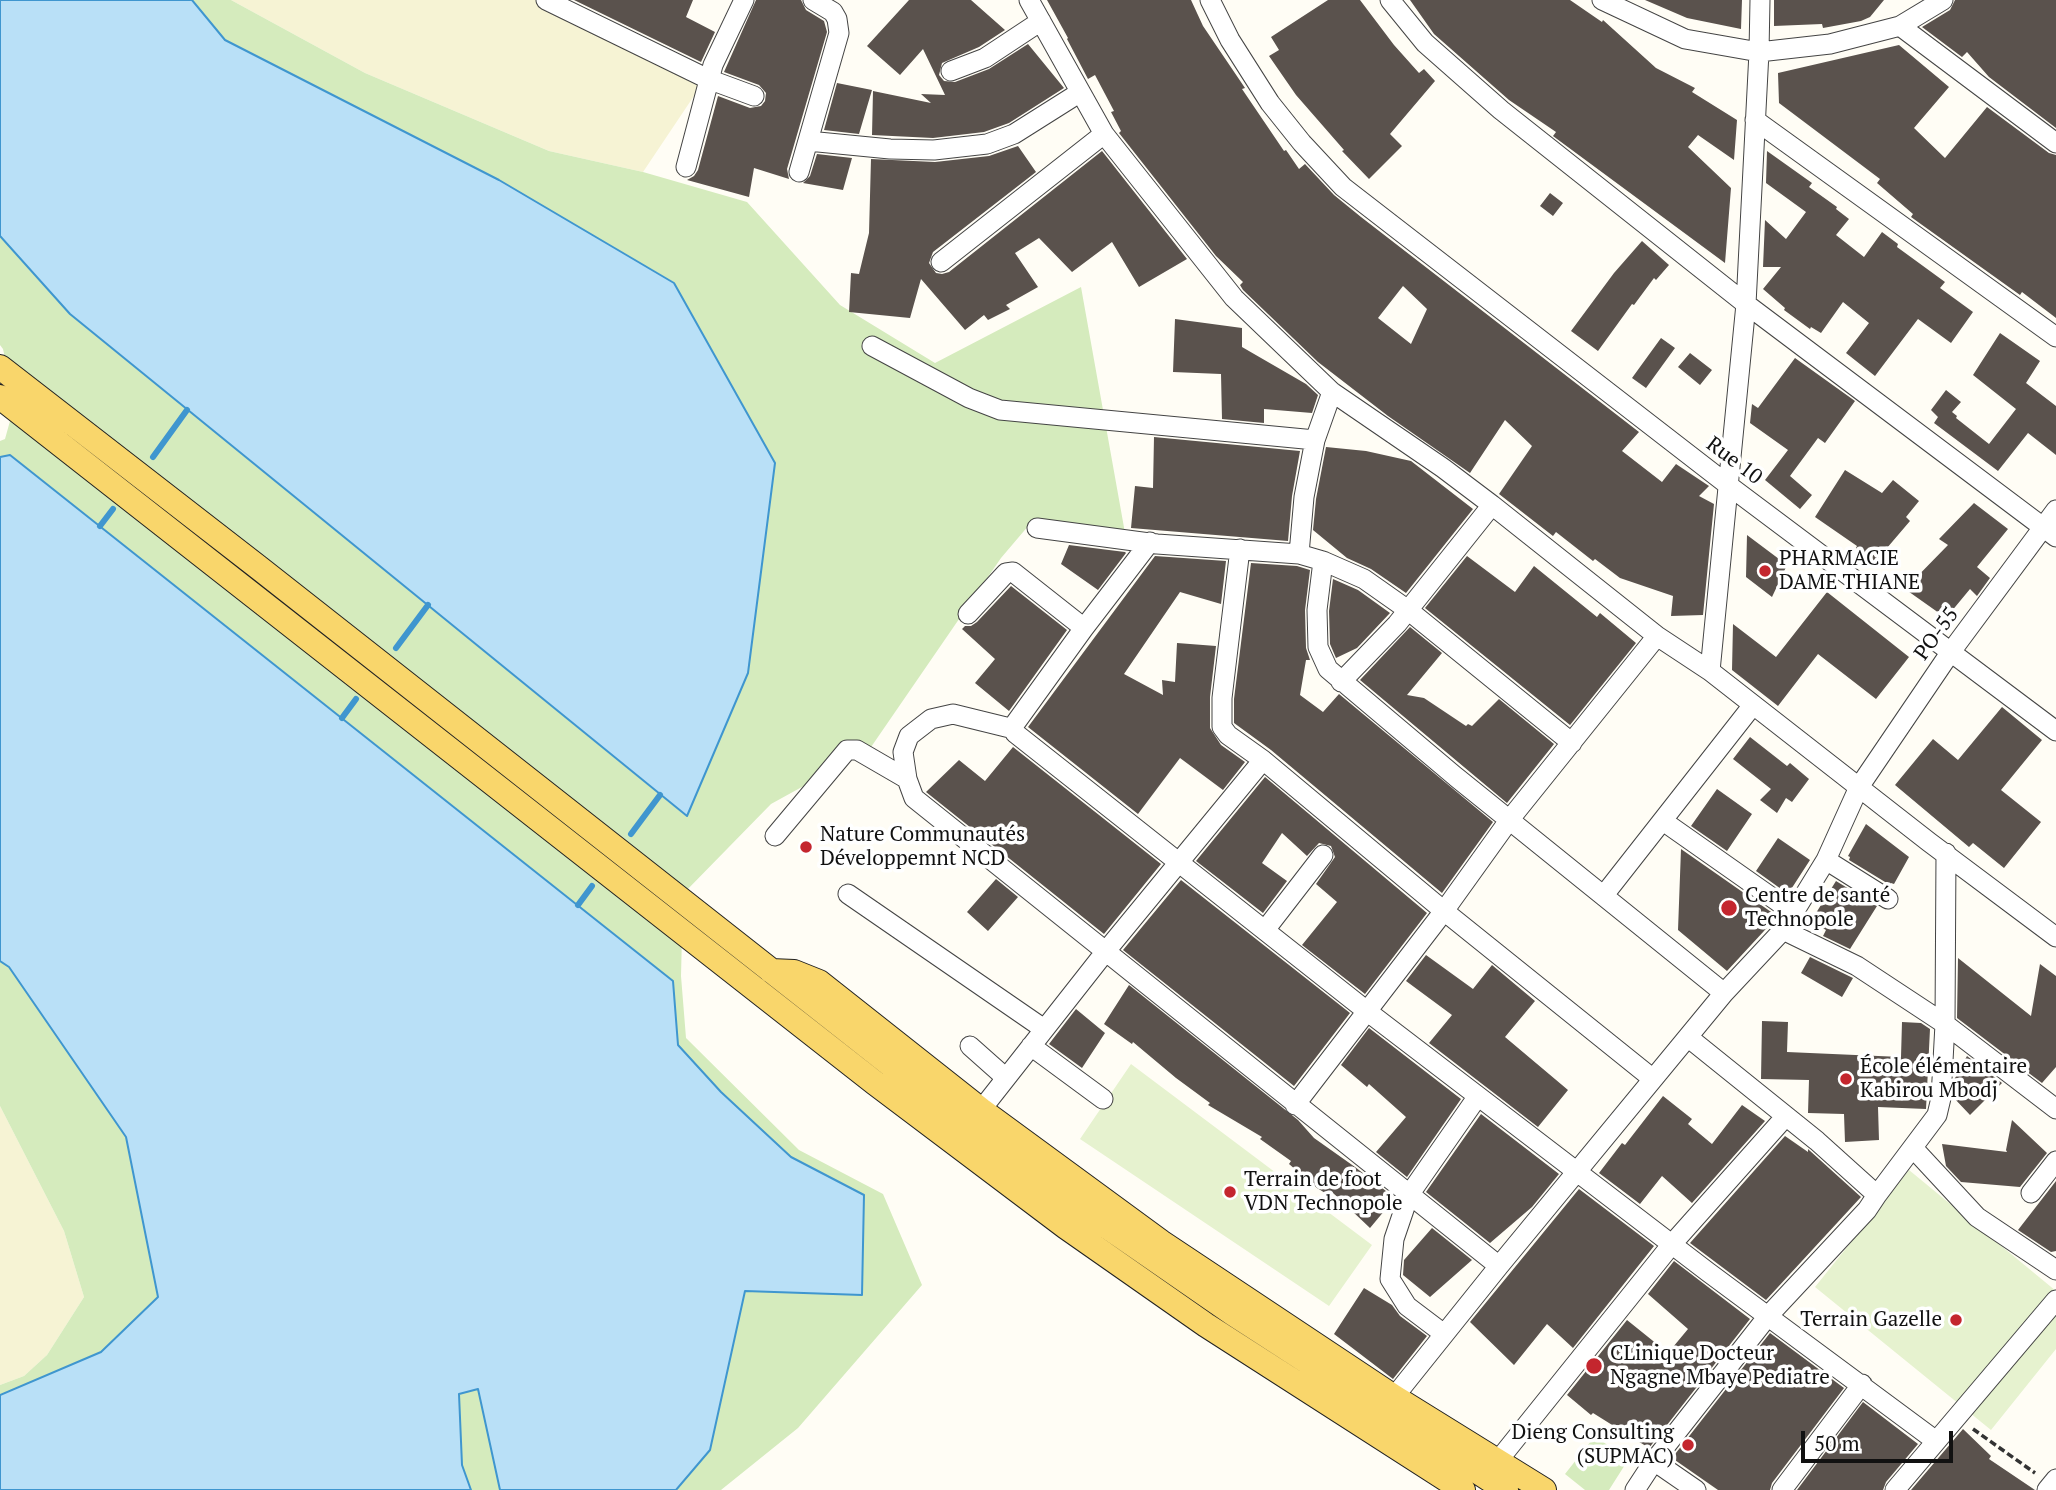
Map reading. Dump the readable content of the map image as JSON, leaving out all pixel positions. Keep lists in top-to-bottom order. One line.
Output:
{"streets":{"street":["Rue 10","PO-55"]},"crossings":[["Rue 10","PO-55"]],"places":["PHARMACIE DAME THIANE","Nature Communautés Développemnt NCD","Centre de santé Technopole","École élémentaire Kabirou Mbodj","Terrain de foot VDN Technopole","Terrain Gazelle","CLinique Docteur Ngagne Mbaye Pediatre","Dieng Consulting (SUPMAC)"],"scale_bar":"50 m"}
